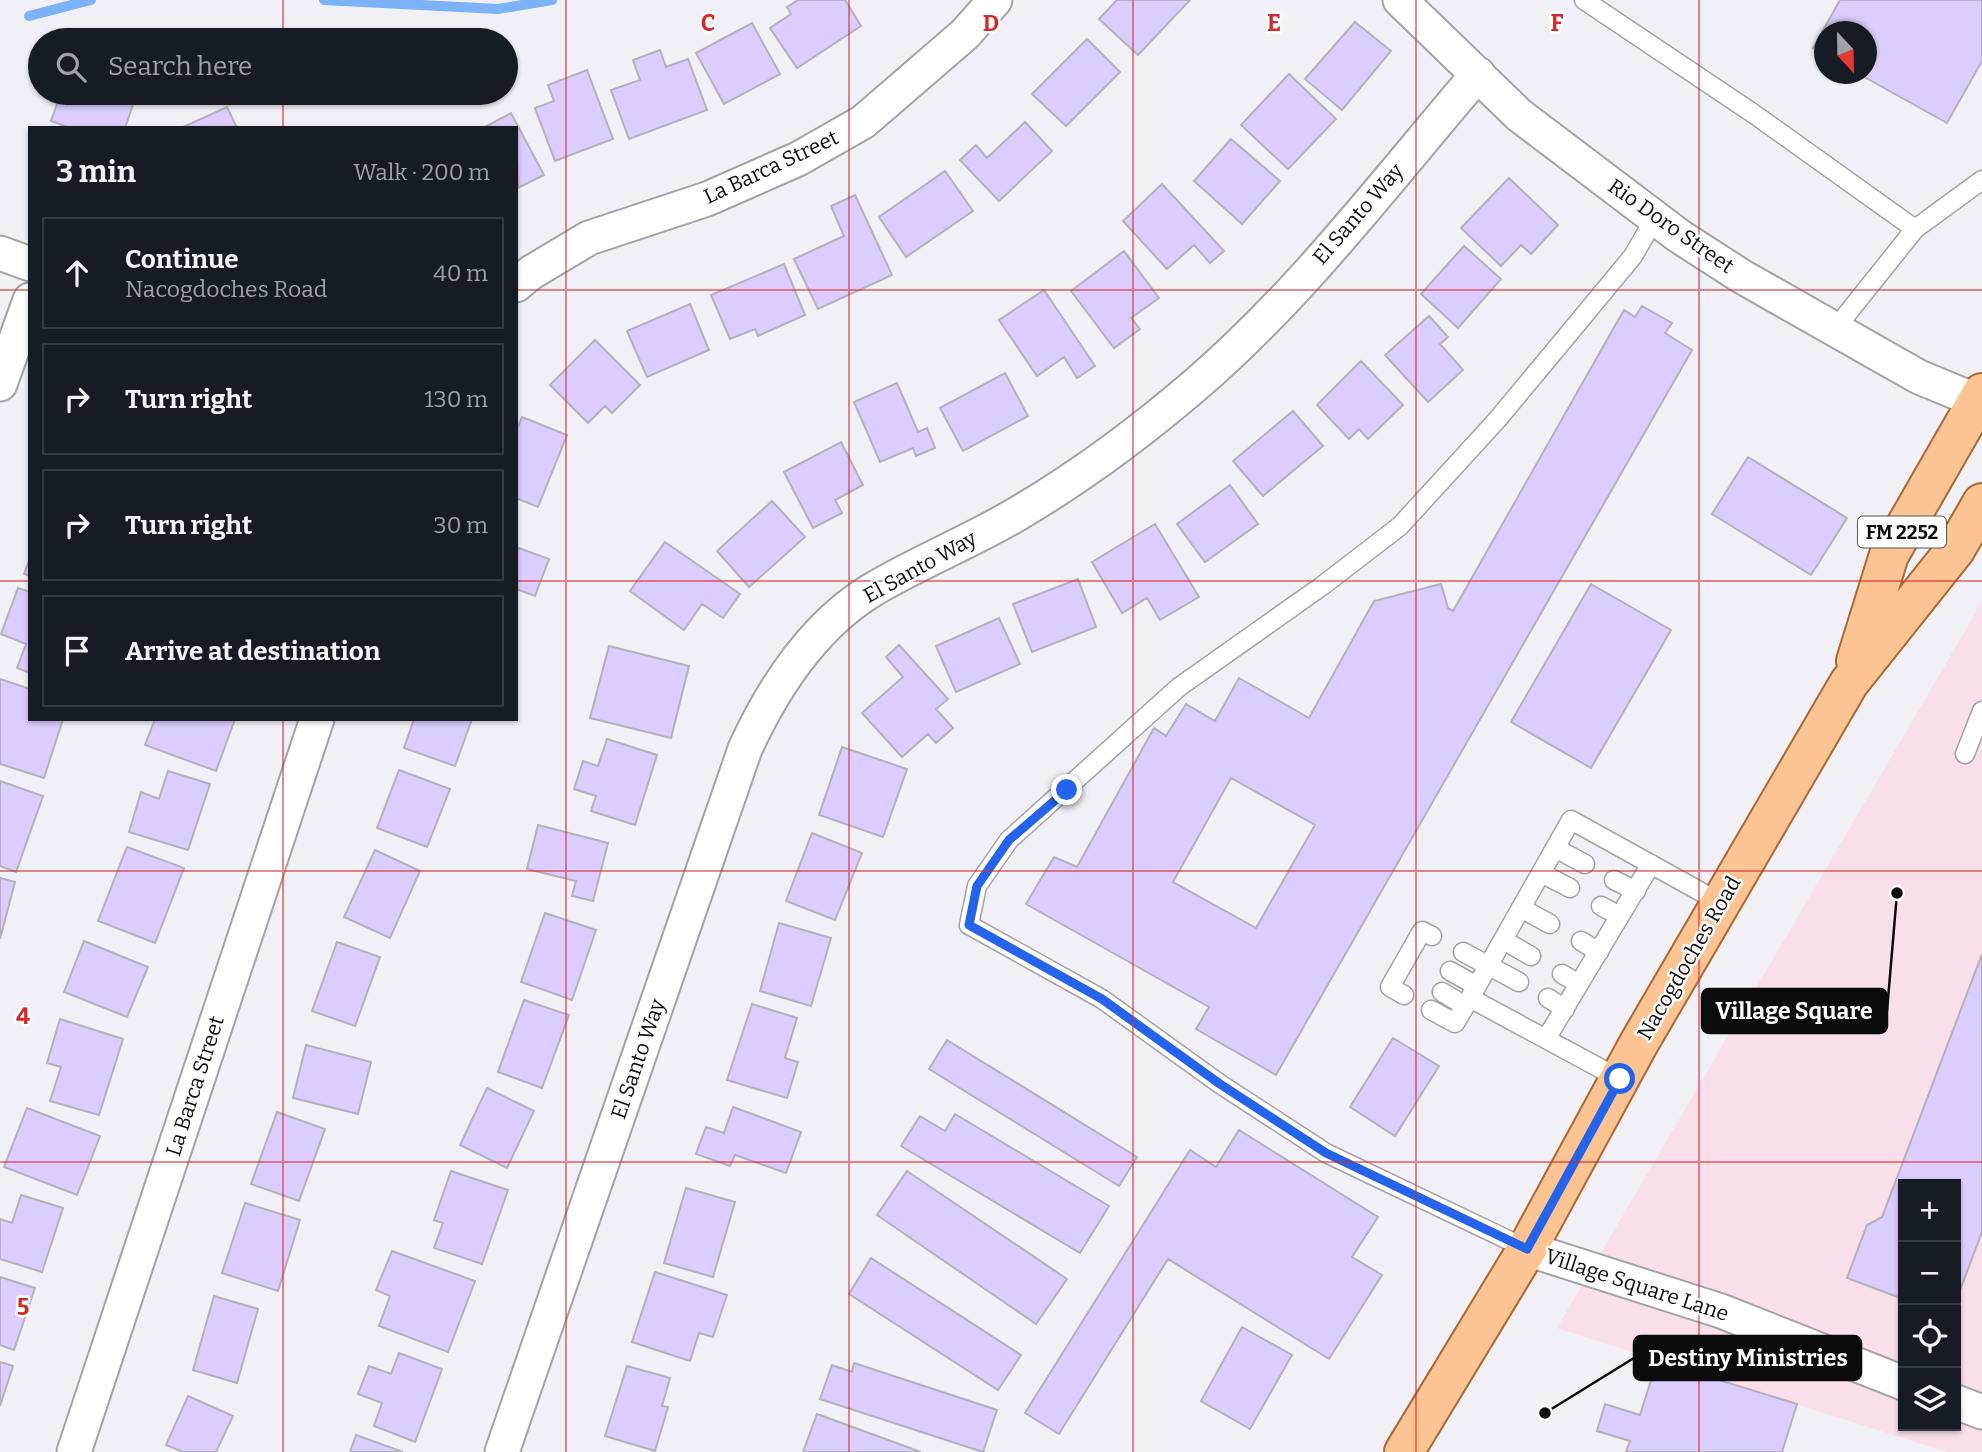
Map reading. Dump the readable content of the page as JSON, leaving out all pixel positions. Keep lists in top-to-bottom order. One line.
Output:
{"streets":{"main road":["FM 2252","Nacogdoches Road"],"street":["La Barca Street","El Santo Way","Rio Doro Street","Village Square Lane"]},"crossings":[["El Santo Way","Rio Doro Street"],["Rio Doro Street","Nacogdoches Road"],["Nacogdoches Road","Village Square Lane"]],"places":["Village Square","Destiny Ministries"],"north":"bottom","page":{"search":"Search here","heading":["3 min","Walk · 200 m"],"list":[["Continue","Nacogdoches Road","40 m"],["Turn right","130 m"],["Turn right","30 m"],"Arrive at destination"],"map_buttons":["+","−"]},"grid":{"columns":["C","D","E","F"],"rows":["4","5"]}}
